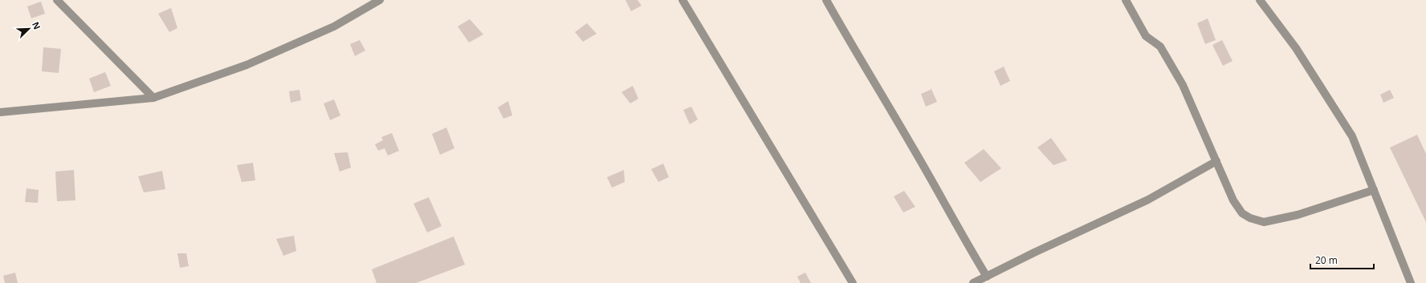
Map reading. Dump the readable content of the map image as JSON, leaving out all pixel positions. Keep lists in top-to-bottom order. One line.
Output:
{"scale_bar":"20 m","north":"top right"}
